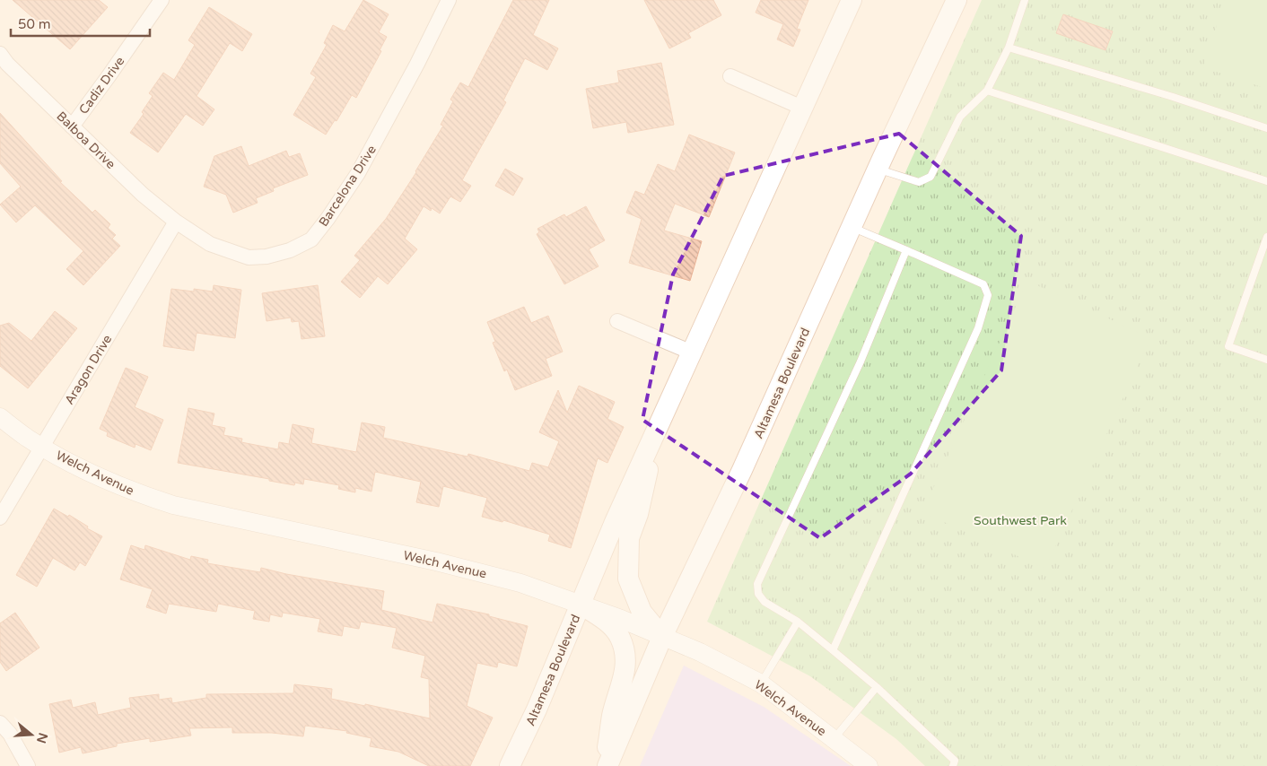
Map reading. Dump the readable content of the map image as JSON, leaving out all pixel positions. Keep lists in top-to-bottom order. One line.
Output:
{"streets":{"main road":["Altamesa Boulevard"],"street":["Cadiz Drive","Balboa Drive","Barcelona Drive","Aragon Drive","Welch Avenue"]},"crossings":[["Cadiz Drive","Balboa Drive"],["Balboa Drive","Barcelona Drive"],["Balboa Drive","Aragon Drive"],["Barcelona Drive","Aragon Drive"],["Aragon Drive","Welch Avenue"],["Altamesa Boulevard","Welch Avenue"]],"parks":["Southwest Park"],"scale_bar":"50 m","north":"right"}
